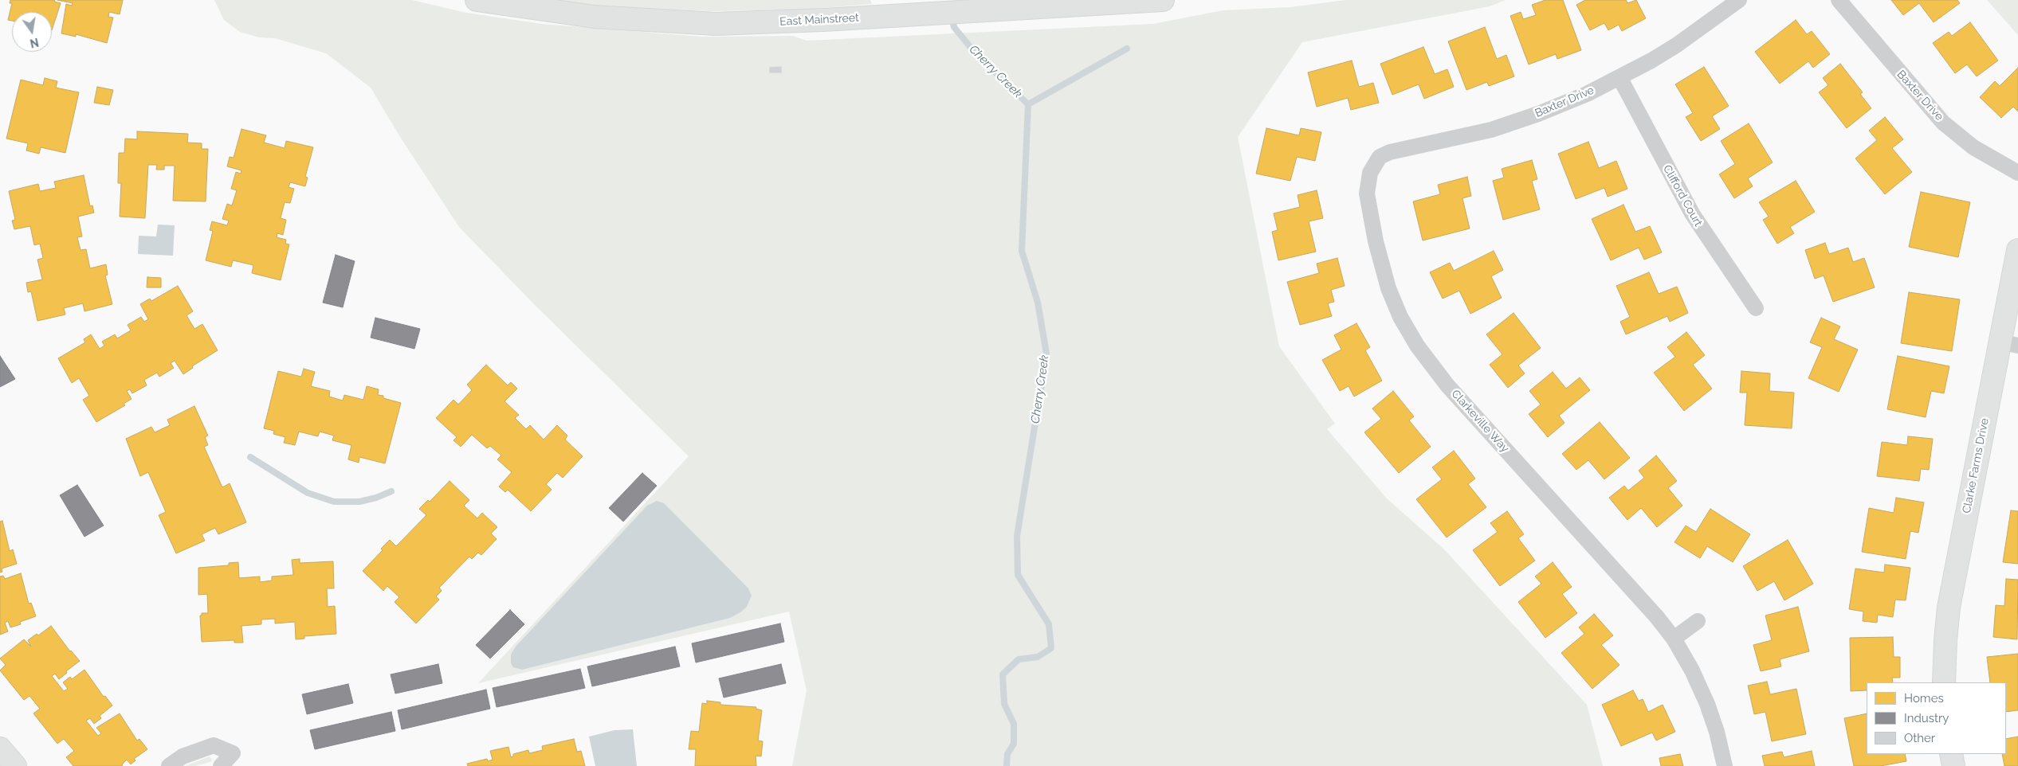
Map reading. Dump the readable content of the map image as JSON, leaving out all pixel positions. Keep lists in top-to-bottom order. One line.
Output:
{"streets":{"main road":["East Mainstreet","Clarke Farms Drive"],"street":["Baxter Drive","Clifford Court","Clarkeville Way"]},"crossings":[["Baxter Drive","Clifford Court"],["Baxter Drive","Clarkeville Way"]],"water":["Cherry Creek"],"legend":["Homes","Industry","Other"],"north":"bottom"}
